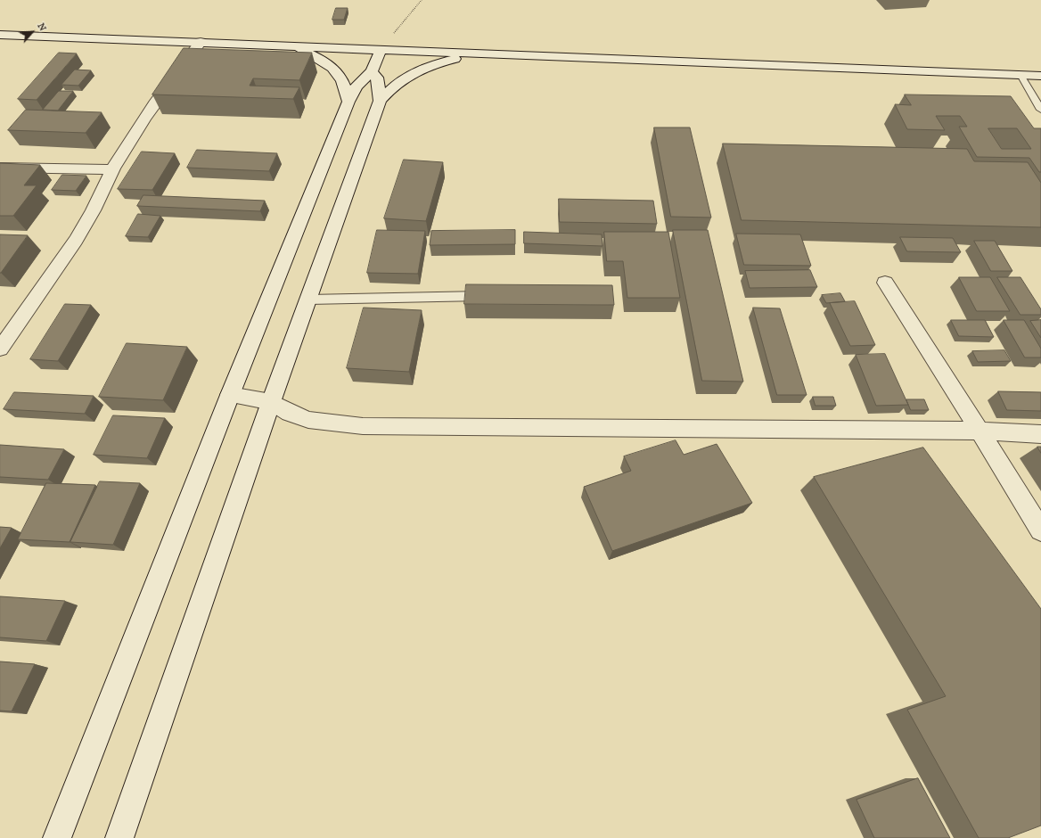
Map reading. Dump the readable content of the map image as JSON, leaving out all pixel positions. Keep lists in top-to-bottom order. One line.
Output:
{"north":"top right"}
